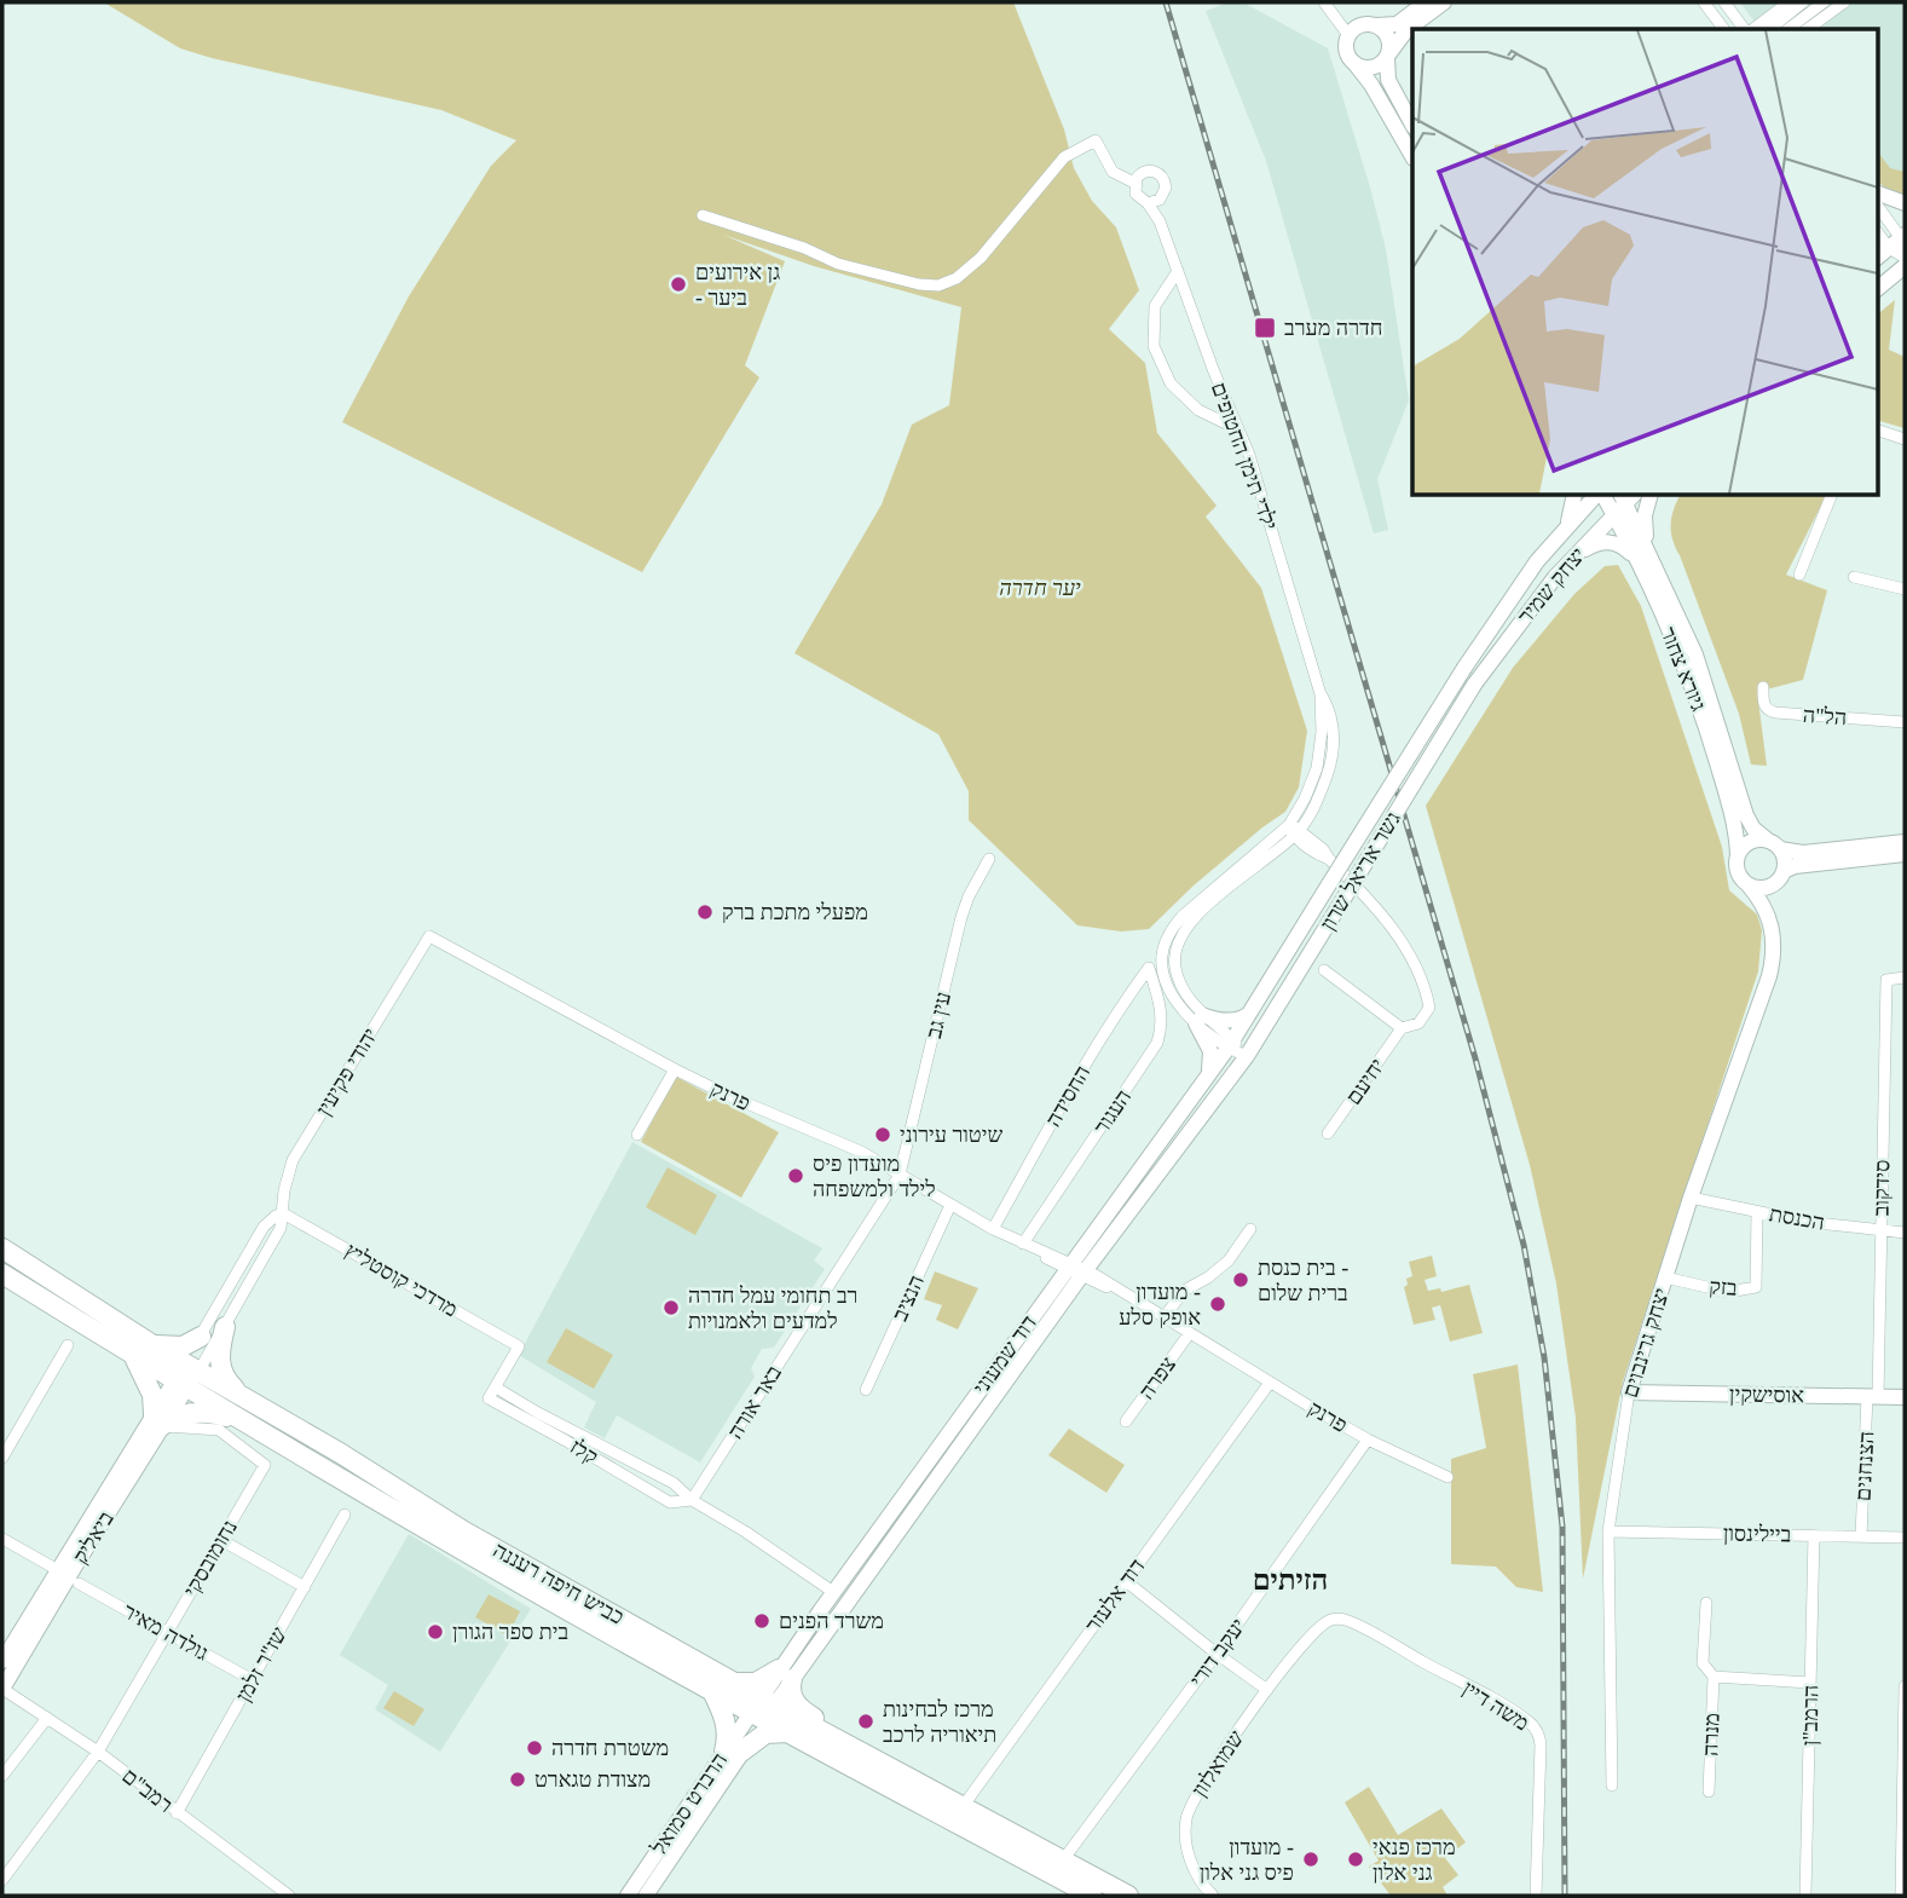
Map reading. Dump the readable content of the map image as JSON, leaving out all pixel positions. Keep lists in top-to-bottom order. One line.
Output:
{"streets":{"highway":["כביש חיפה רעננה"],"main road":["יצחק שמיר","גיורא צחור","גשר אריאל שרון","יצחק גרינבוים","דוד שמעוני","אוסישקין","ביאליק","הרברט סמואל"],"street":["ילדי תימן החטופים","הל\"ה","עין גב","יהודי פקיעין","יחיעם","פרנק","החסידה","העגור","סידקוב","הכנסת","מרדכי קוסטליץ","בזק","הנציב","צפרה","באר אורה","קלז","הצנחנים","ביילינסון","נחומובסקי","דוד אלעזר","גולדה מאיר","יעקב דורי","שז\"ר זלמן","משה דיין","הרמב\"ן","מנרה","שמואלזון","רמב\"ם"]},"crossings":[["ילדי תימן החטופים","גשר אריאל שרון"],["ילדי תימן החטופים","דוד שמעוני"],["יצחק שמיר","גיורא צחור"],["יצחק שמיר","גשר אריאל שרון"],["גיורא צחור","יצחק גרינבוים"],["גשר אריאל שרון","דוד שמעוני"],["עין גב","פרנק"],["עין גב","באר אורה"],["יהודי פקיעין","פרנק"],["יהודי פקיעין","מרדכי קוסטליץ"],["יהודי פקיעין","ביאליק"],["יהודי פקיעין","כביש חיפה רעננה"],["פרנק","החסידה"],["פרנק","העגור"],["פרנק","הנציב"],["פרנק","דוד שמעוני"],["פרנק","צפרה"],["פרנק","באר אורה"],["פרנק","דוד אלעזר"],["פרנק","יעקב דורי"],["החסידה","העגור"],["סידקוב","הכנסת"],["סידקוב","אוסישקין"],["סידקוב","הצנחנים"],["הכנסת","בזק"],["הכנסת","יצחק גרינבוים"],["מרדכי קוסטליץ","קלז"],["בזק","יצחק גרינבוים"],["יצחק גרינבוים","אוסישקין"],["יצחק גרינבוים","ביילינסון"],["דוד שמעוני","קלז"],["דוד שמעוני","כביש חיפה רעננה"],["דוד שמעוני","הרברט סמואל"],["אוסישקין","הצנחנים"],["באר אורה","קלז"],["הצנחנים","ביילינסון"],["ביילינסון","הרמב\"ן"],["ביאליק","נחומובסקי"],["ביאליק","כביש חיפה רעננה"],["ביאליק","גולדה מאיר"],["ביאליק","רמב\"ם"],["נחומובסקי","גולדה מאיר"],["נחומובסקי","רמב\"ם"],["כביש חיפה רעננה","דוד אלעזר"],["כביש חיפה רעננה","יעקב דורי"],["כביש חיפה רעננה","הרברט סמואל"],["גולדה מאיר","שז\"ר זלמן"],["שז\"ר זלמן","רמב\"ם"],["משה דיין","שמואלזון"]],"districts":["הזיתים"],"parks":["יער חדרה"],"places":{"other":["גן אירועים - ביער","מפעלי מתכת ברק","שיטור עירוני","מועדון פיס לילד ולמשפחה","בית כנסת - ברית שלום","מועדון - אופק סלע","רב תחומי עמל חדרה למדעים ולאמנויות","משרד הפנים","בית ספר הגורן","מרכז לבחינות תיאוריה לרכב","משטרת חדרה","מצודת טגארט","מועדון - פיס גני אלון","מרכז פנאי גני אלון"],"transit":["חדרה מערב"]}}
